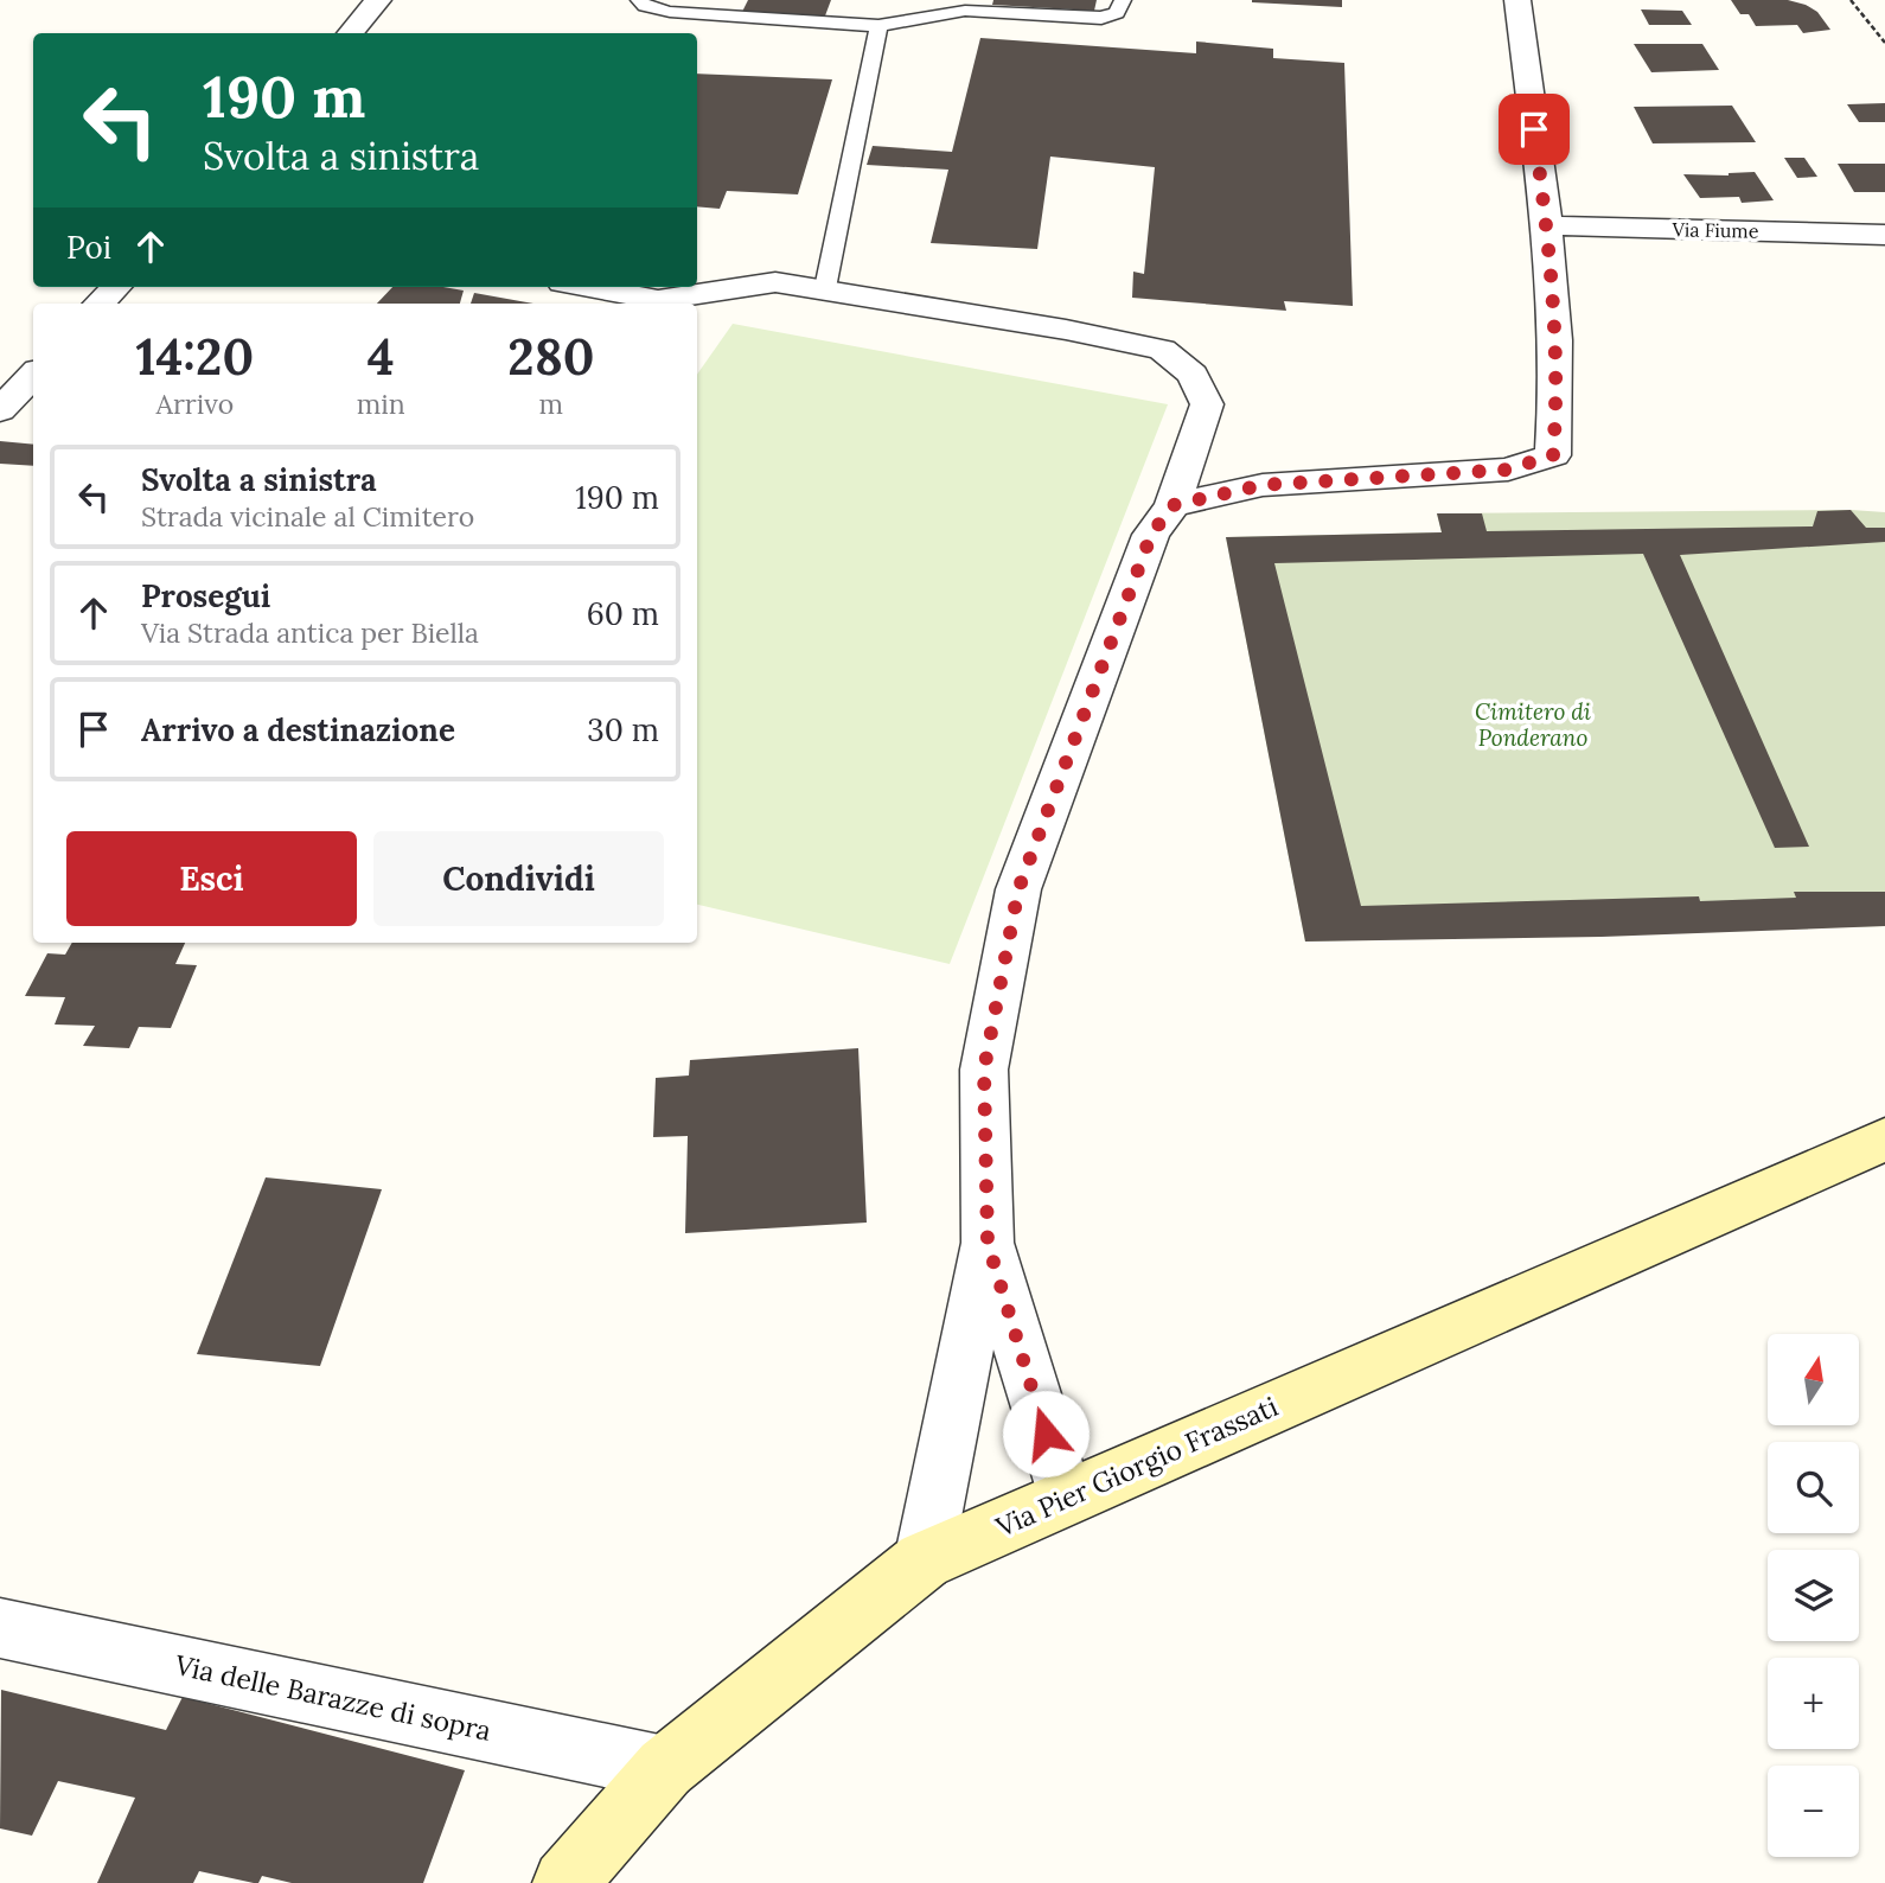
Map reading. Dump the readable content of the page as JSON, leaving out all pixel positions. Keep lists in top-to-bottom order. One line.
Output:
{"streets":{"street":["Via Fiume","Via Pier Giorgio Frassati","Via delle Barazze di sopra"]},"crossings":[["Via Pier Giorgio Frassati","Via delle Barazze di sopra"]],"parks":["Cimitero di Ponderano"],"north":"top","page":{"turn":["190 m","Svolta a sinistra"],"then":"Poi","eta":["14:20","Arrivo","4","min","280","m"],"list":[{"name":"Svolta a sinistra","note":"Strada vicinale al Cimitero","value":"190 m"},{"name":"Prosegui","note":"Via Strada antica per Biella","value":"60 m"},{"name":"Arrivo a destinazione","value":"30 m"}],"buttons":["Esci","Condividi"],"map_buttons":["+","−"]}}
